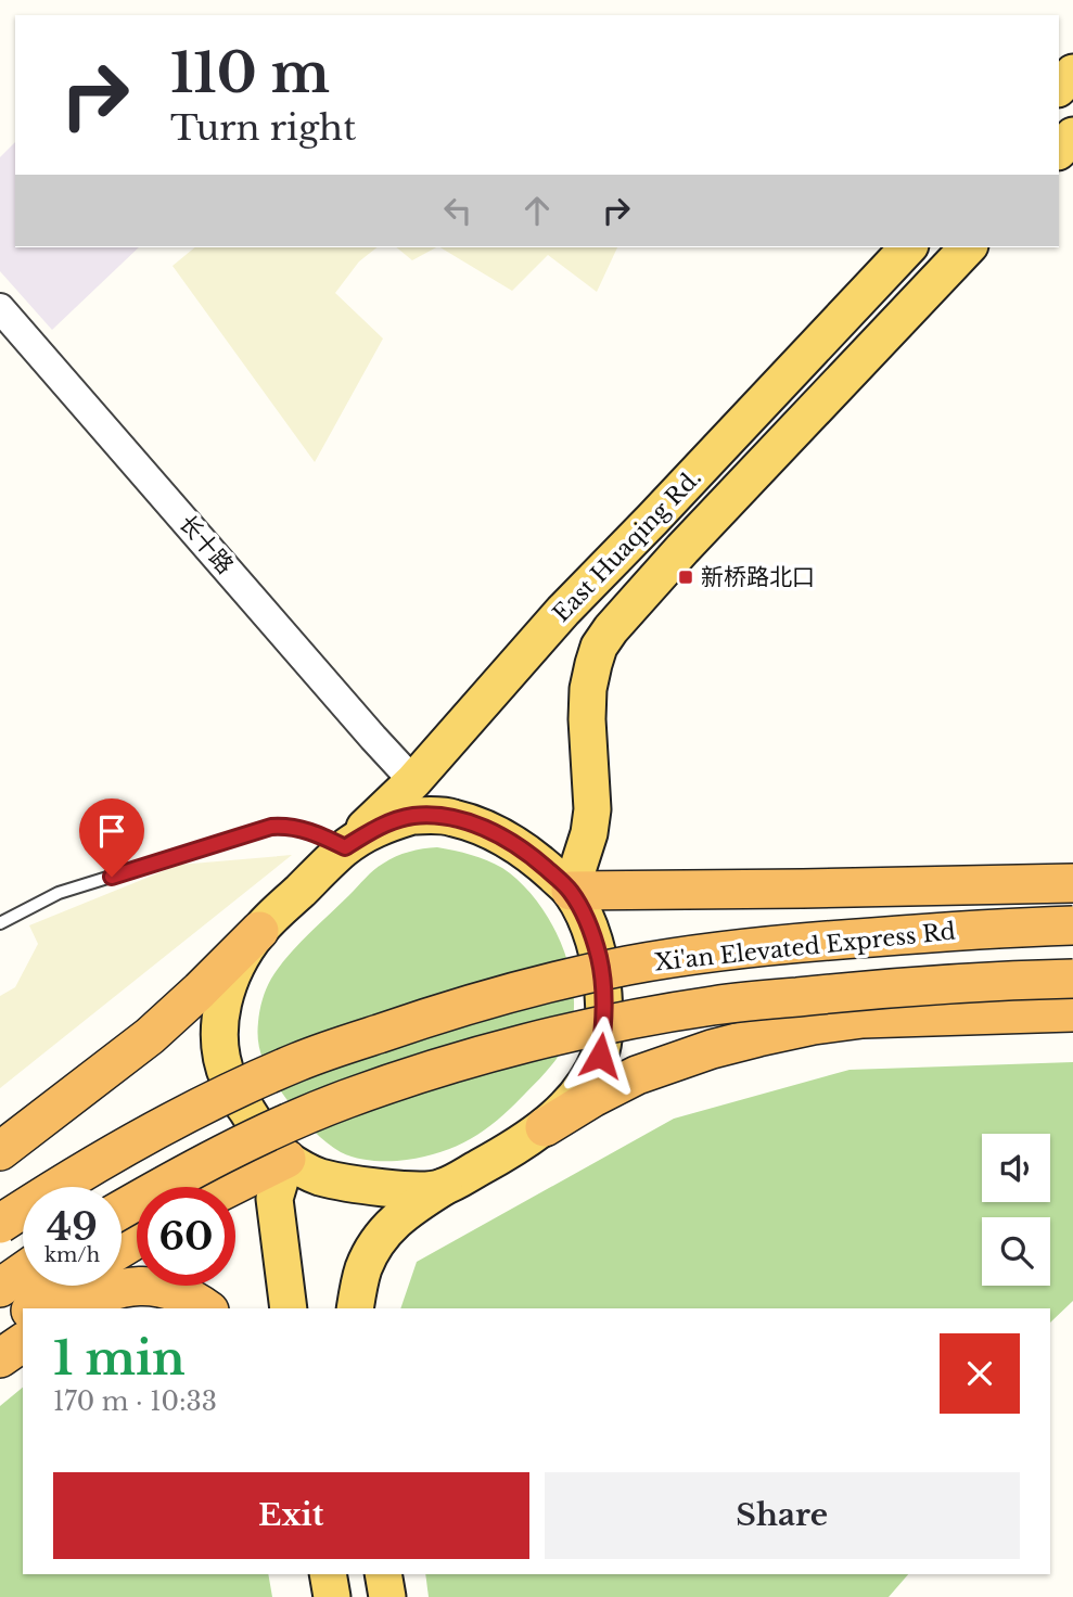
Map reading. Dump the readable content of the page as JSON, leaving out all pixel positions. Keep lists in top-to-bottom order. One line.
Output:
{"streets":{"highway":["Xi'an Elevated Express Rd"],"main road":["East Huaqing Rd."],"street":["长十路"]},"crossings":[["长十路","East Huaqing Rd."]],"places":{"transit":["新桥路北口"]},"page":{"turn":["110 m","Turn right"],"speed":"49 km/h","limit":"60","heading":["1 min","170 m · 10:33"],"buttons":["Exit","Share"]}}
